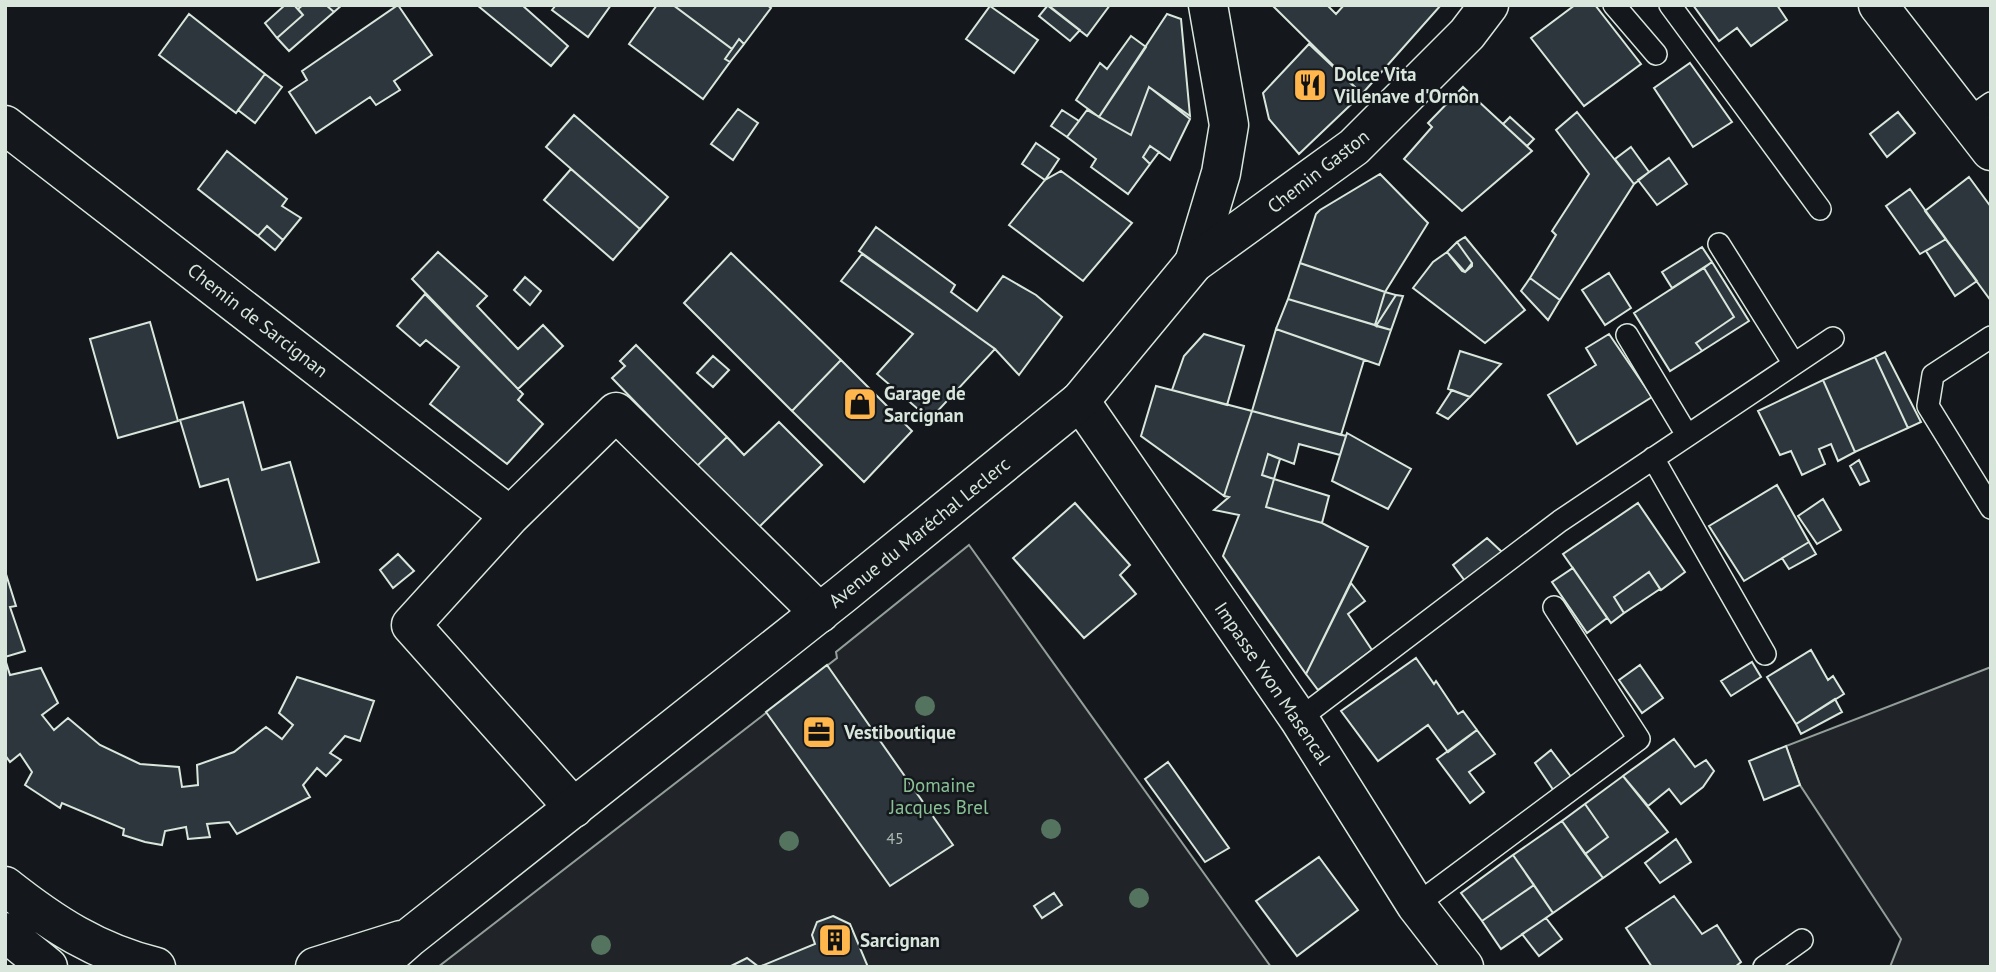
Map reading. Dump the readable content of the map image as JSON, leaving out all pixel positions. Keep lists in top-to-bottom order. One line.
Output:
{"streets":{"street":["Chemin Gaston","Chemin de Sarcignan","Avenue du Maréchal Leclerc","Impasse Yvon Masencal"]},"crossings":[["Chemin Gaston","Avenue du Maréchal Leclerc"],["Avenue du Maréchal Leclerc","Impasse Yvon Masencal"]],"parks":["Domaine Jacques Brel"],"places":{"restaurant":["Dolce Vita Villenave d'Ornon"],"shop":["Garage de Sarcignan"],"office":["Vestiboutique"],"building":["Sarcignan"]},"house_numbers":["45"]}
